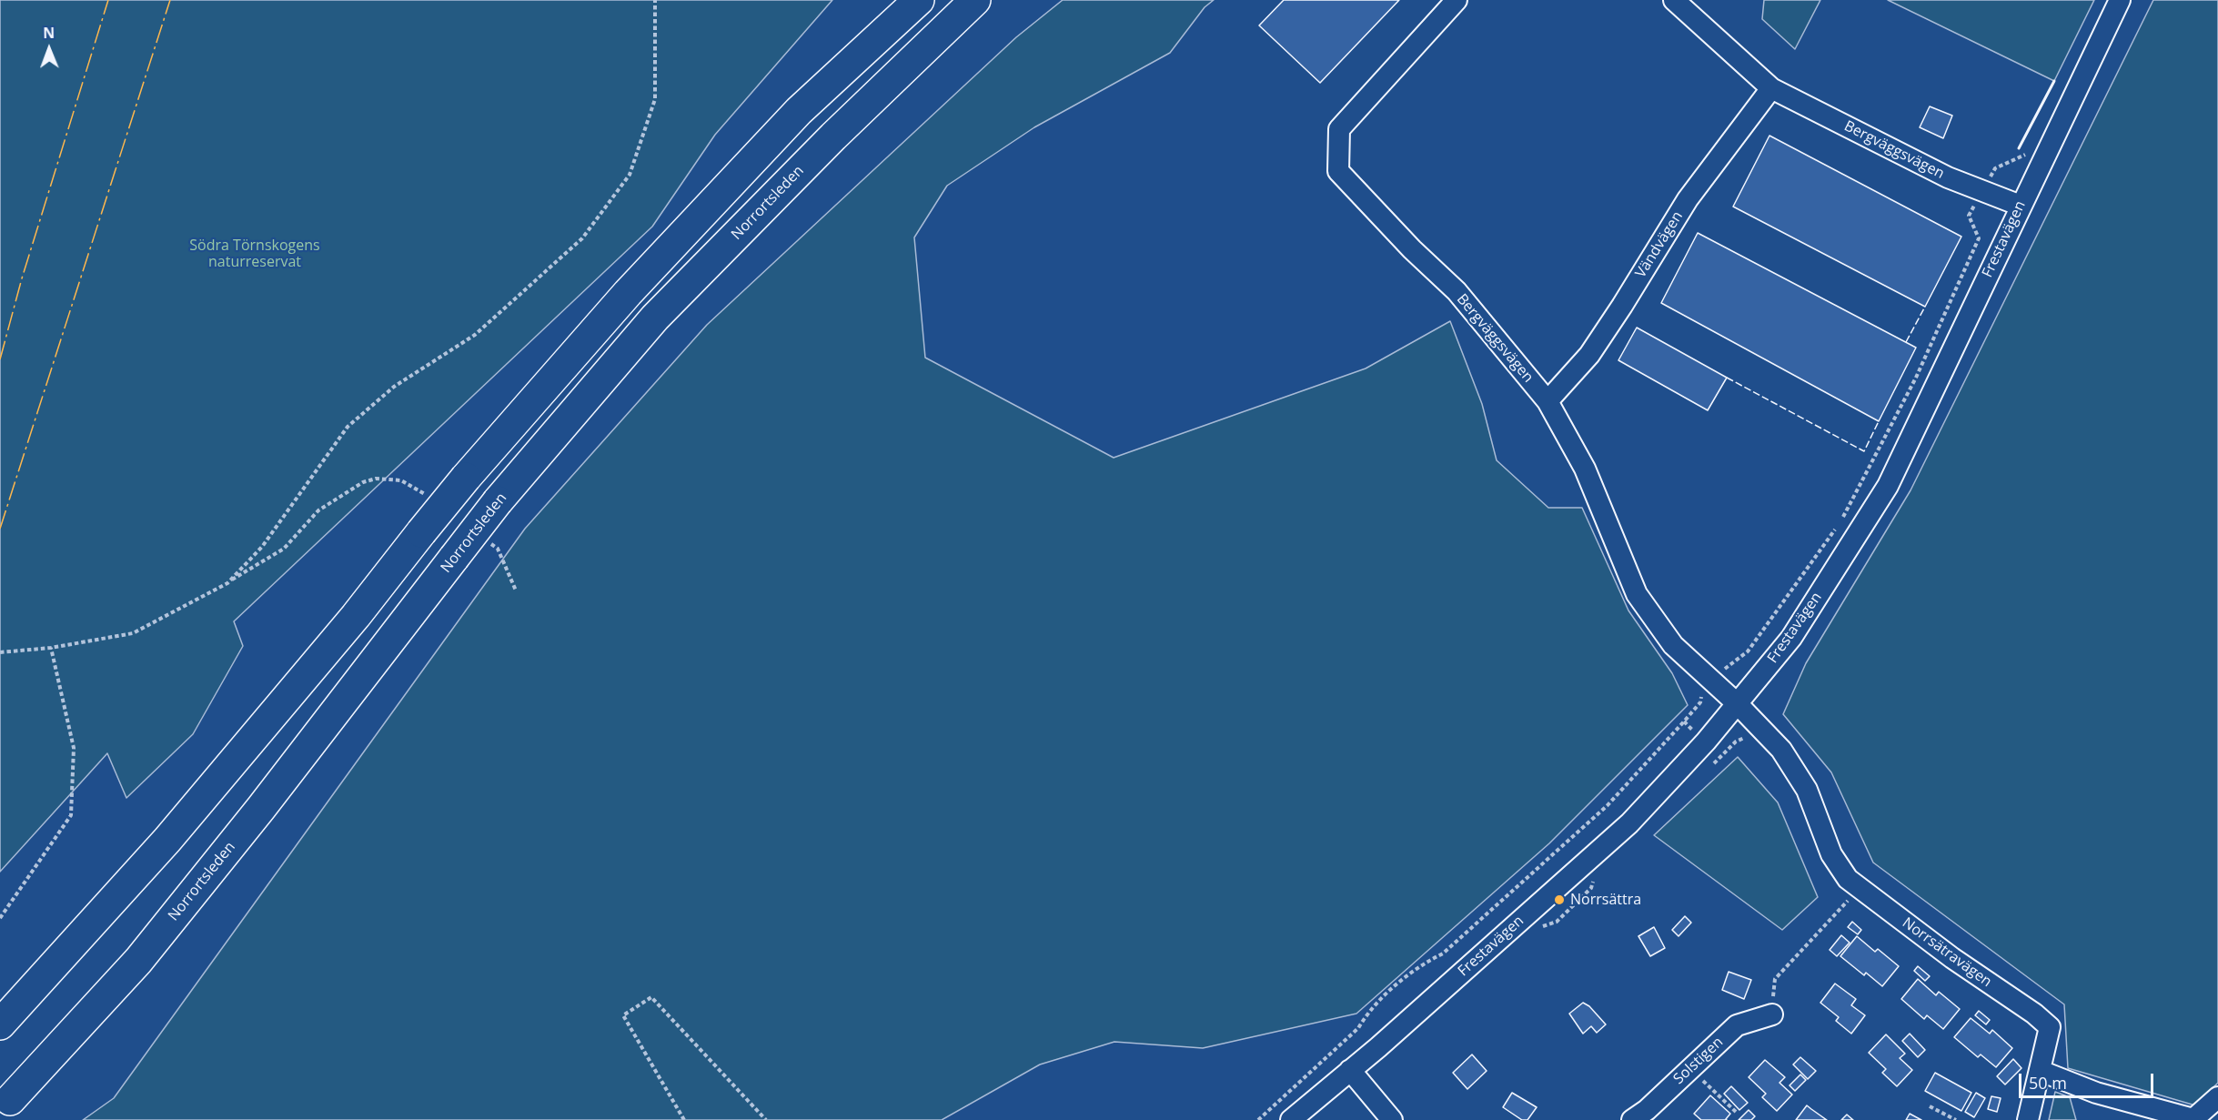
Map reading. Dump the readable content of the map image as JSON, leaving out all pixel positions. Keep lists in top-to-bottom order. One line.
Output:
{"streets":{"highway":["Norrortsleden"],"street":["Bergväggsvägen","Frestavägen","Vändvägen","Norrsätravägen","Solstigen"]},"crossings":[["Bergväggsvägen","Frestavägen"],["Bergväggsvägen","Vändvägen"],["Bergväggsvägen","Norrsätravägen"],["Frestavägen","Norrsätravägen"]],"parks":["Södra Törnskogens naturreservat"],"places":["Norrsättra"],"scale_bar":"50 m","north":"top"}
